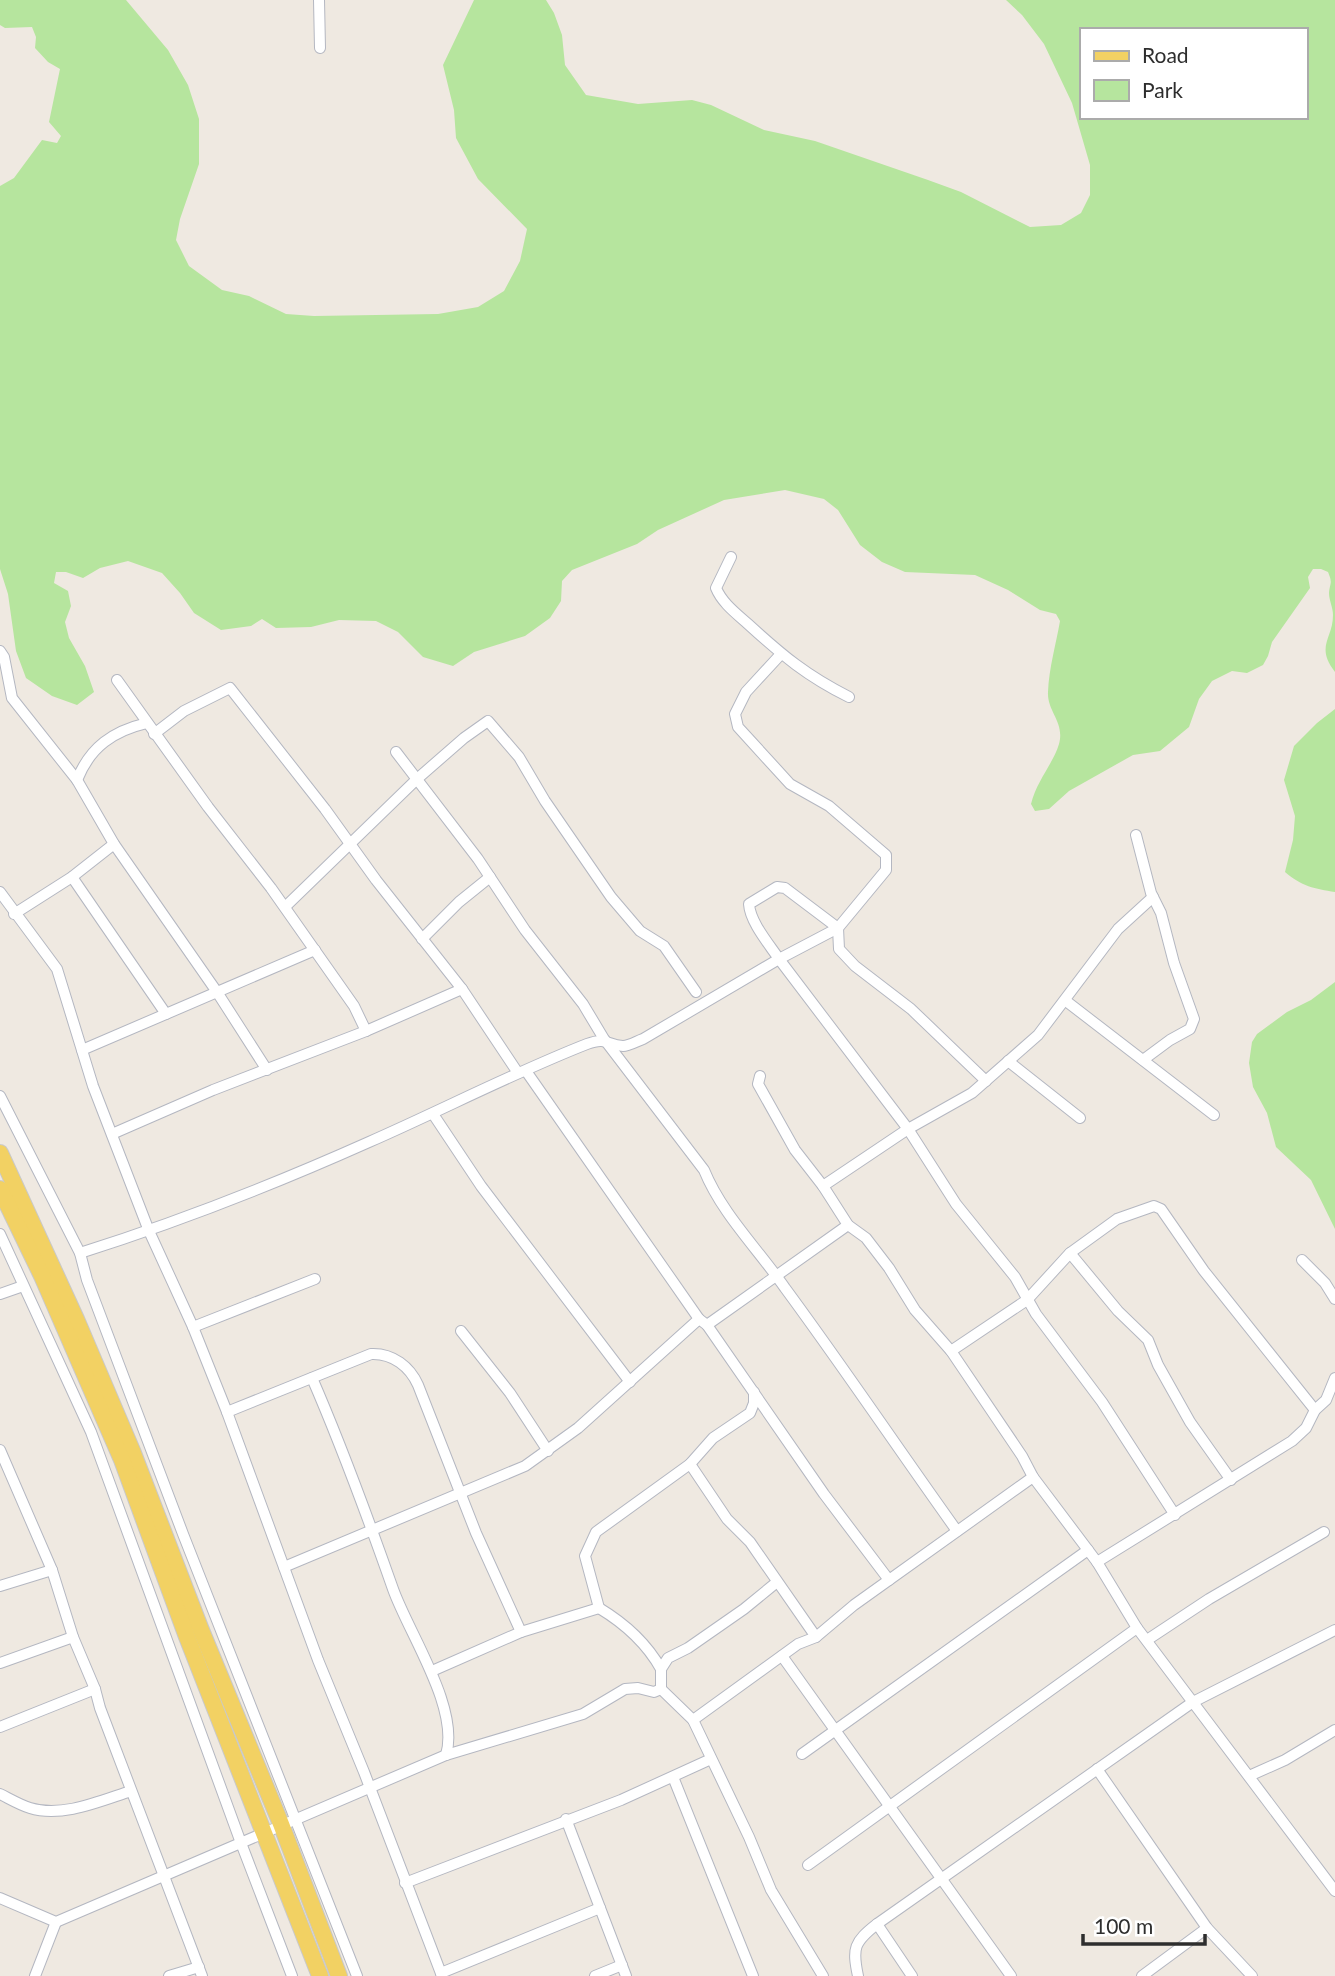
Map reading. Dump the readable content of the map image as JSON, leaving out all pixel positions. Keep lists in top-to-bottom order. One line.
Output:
{"legend":["Road","Park"],"scale_bar":"100 m"}
